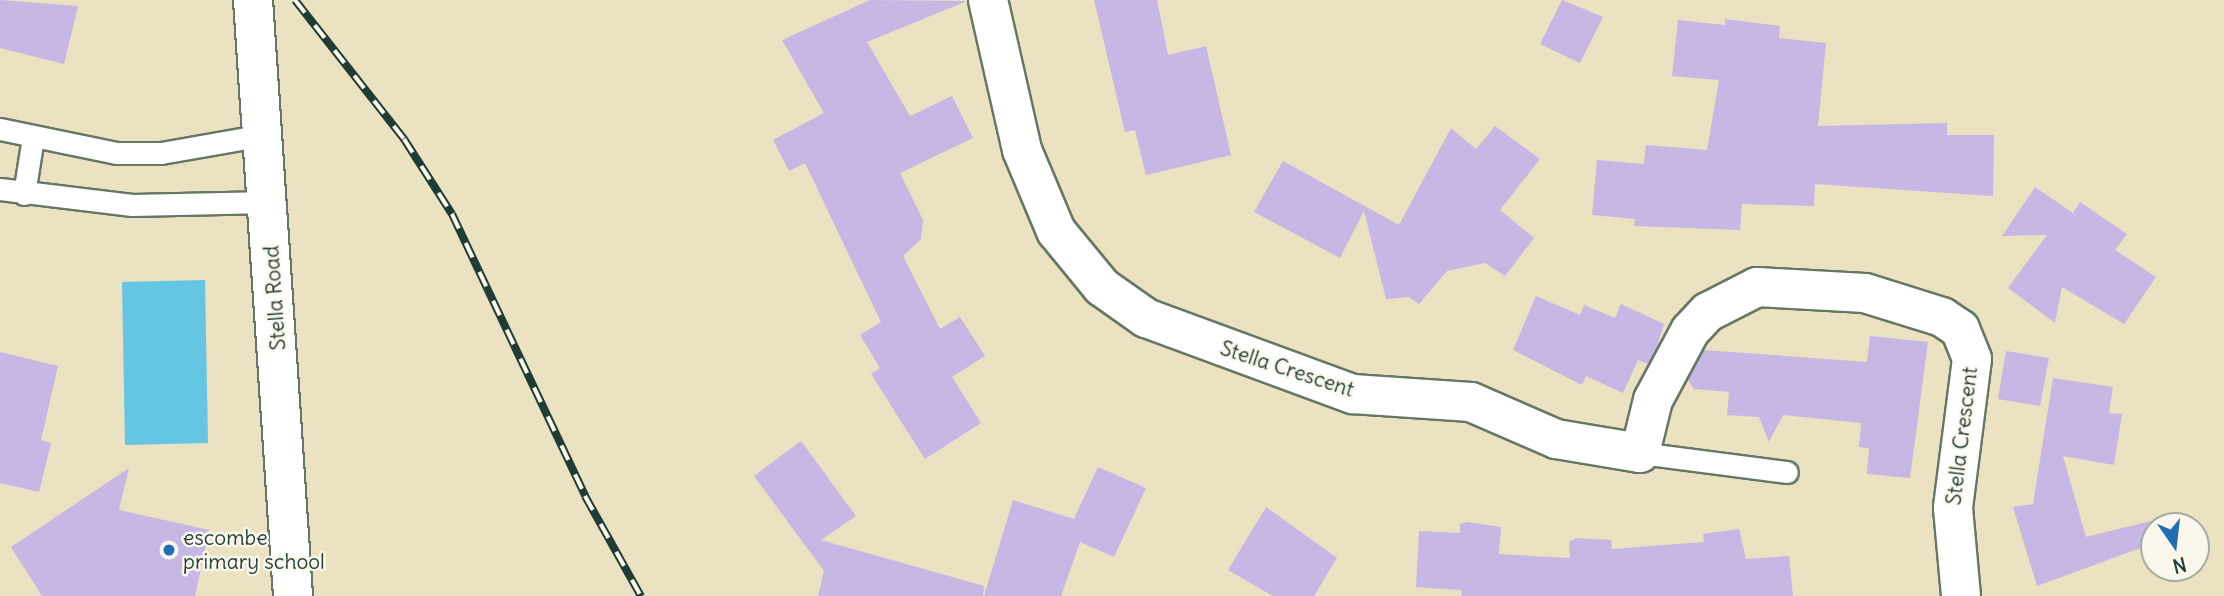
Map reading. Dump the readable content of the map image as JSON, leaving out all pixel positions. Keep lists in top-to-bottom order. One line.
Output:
{"streets":{"street":["Stella Road","Stella Crescent"]},"places":["escombe primary school"],"north":"bottom"}
